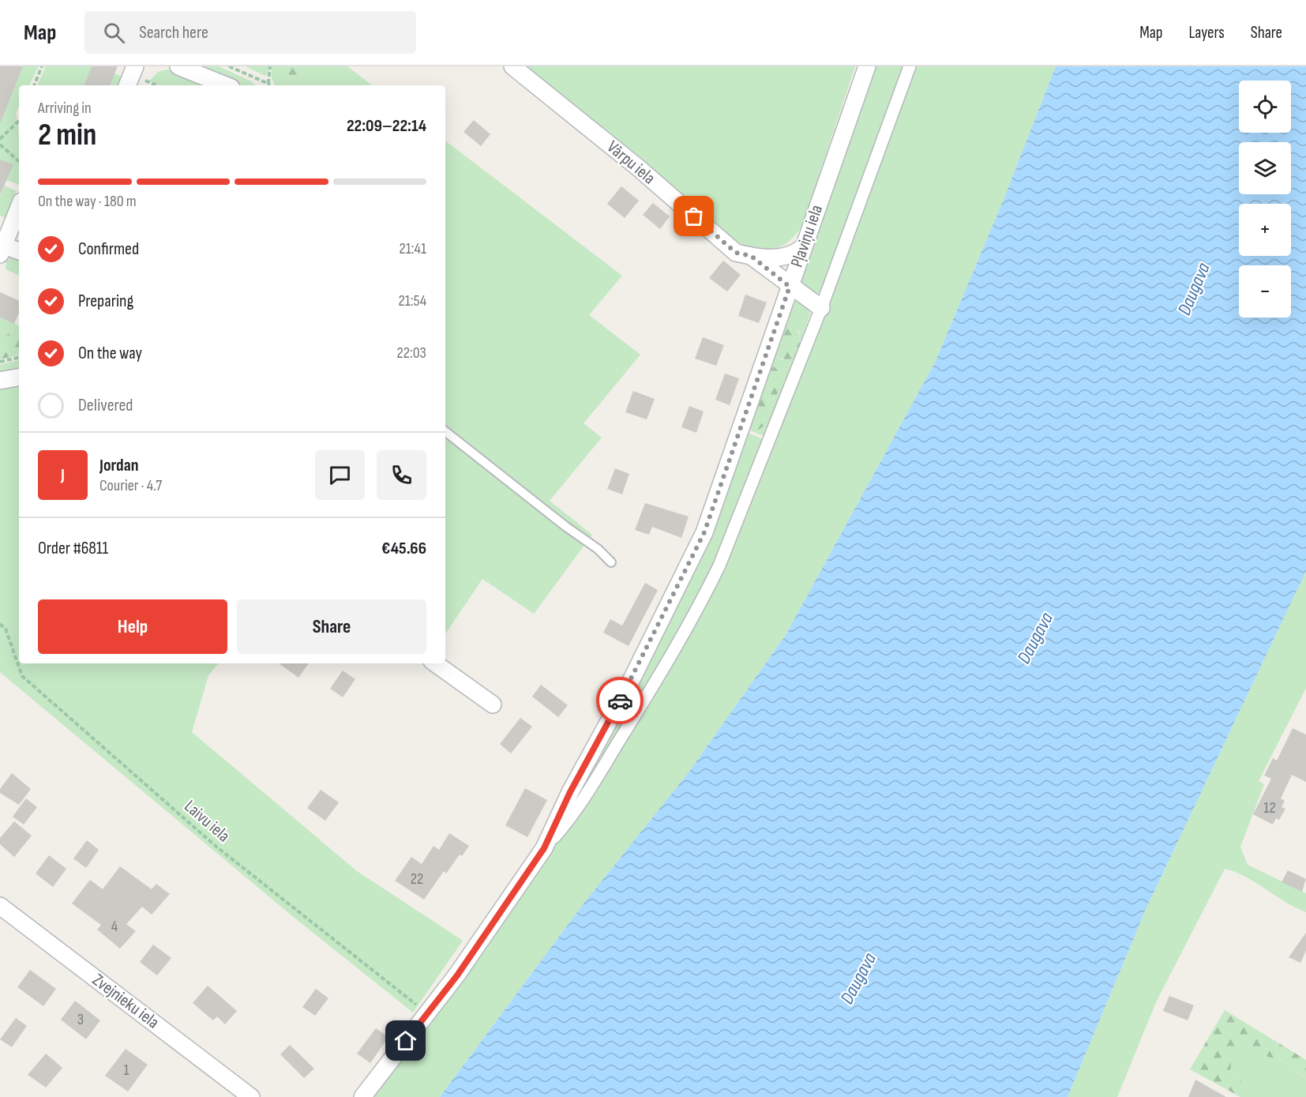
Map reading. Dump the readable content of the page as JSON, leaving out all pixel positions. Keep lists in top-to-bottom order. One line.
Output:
{"streets":{"street":["Vārpu iela","Pļaviņu iela","Zvejnieku iela"],"path":["Laivu iela"]},"crossings":[["Vārpu iela","Pļaviņu iela"],["Pļaviņu iela","Laivu iela"]],"water":["Daugava"],"house_numbers":["12","22","4","3","1"],"page":{"header":"Map","search":"Search here","nav":["Map","Layers","Share"],"map_buttons":["+","−"],"heading":["2 min","Arriving in","22:09–22:14"],"panel":["Jordan","Courier · 4.7","Order #6811","€45.66"],"bar":"On the way · 180 m","list":[["Confirmed","21:41"],["Preparing","21:54"],["On the way","22:03"],"Delivered"],"round":"J","buttons":["Help","Share"]}}
